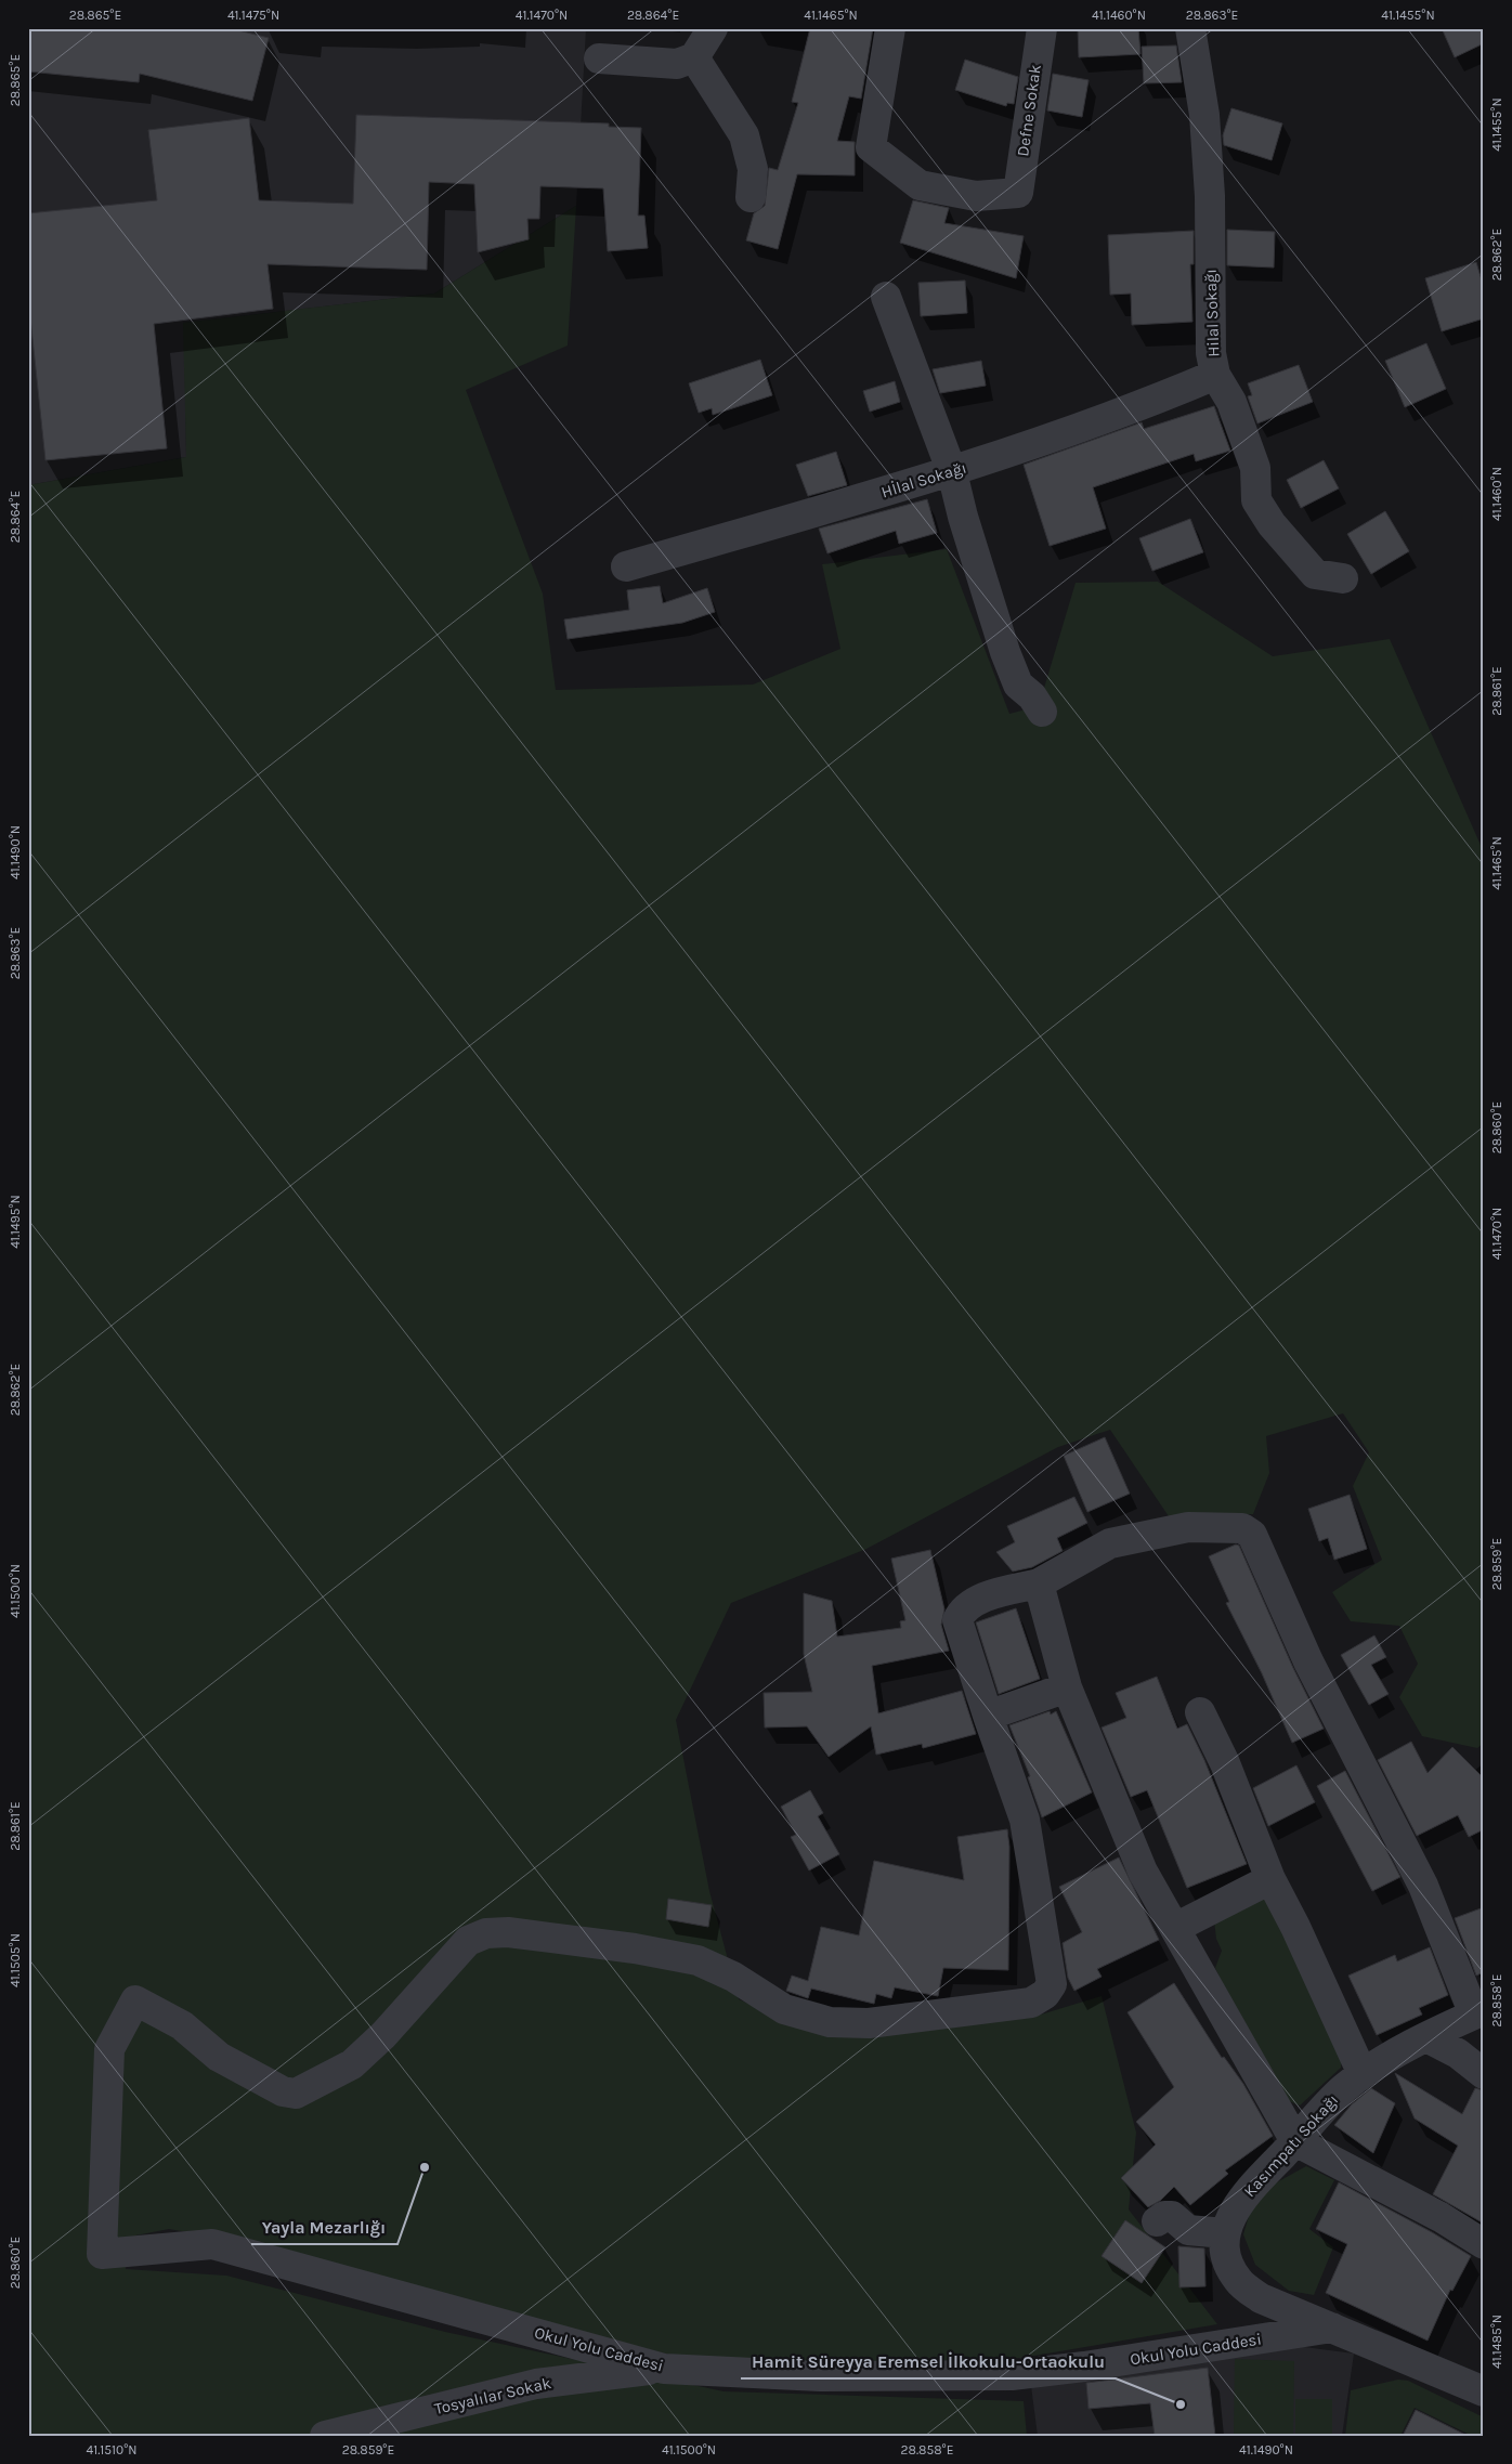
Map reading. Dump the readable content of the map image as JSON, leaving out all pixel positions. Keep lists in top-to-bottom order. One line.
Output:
{"streets":{"street":["Defne Sokak","Hilal Sokağı","Hİlal Sokağı","Kasımpatı Sokağı","Okul Yolu Caddesi","Tosyalılar Sokak"]},"crossings":[["Hilal Sokağı","Hİlal Sokağı"],["Okul Yolu Caddesi","Tosyalılar Sokak"]],"places":["Yayla Mezarlığı","Hamit Süreyya Eremsel İlkokulu-Ortaokulu"],"coordinates":["28.865°E","41.1475°N","41.1470°N","28.864°E","41.1465°N","41.1460°N","28.863°E","41.1455°N","28.862°E","28.861°E","41.1490°N","28.860°E","41.1495°N","28.859°E","41.1500°N","41.1505°N","28.858°E","41.1485°N","41.1510°N"]}
